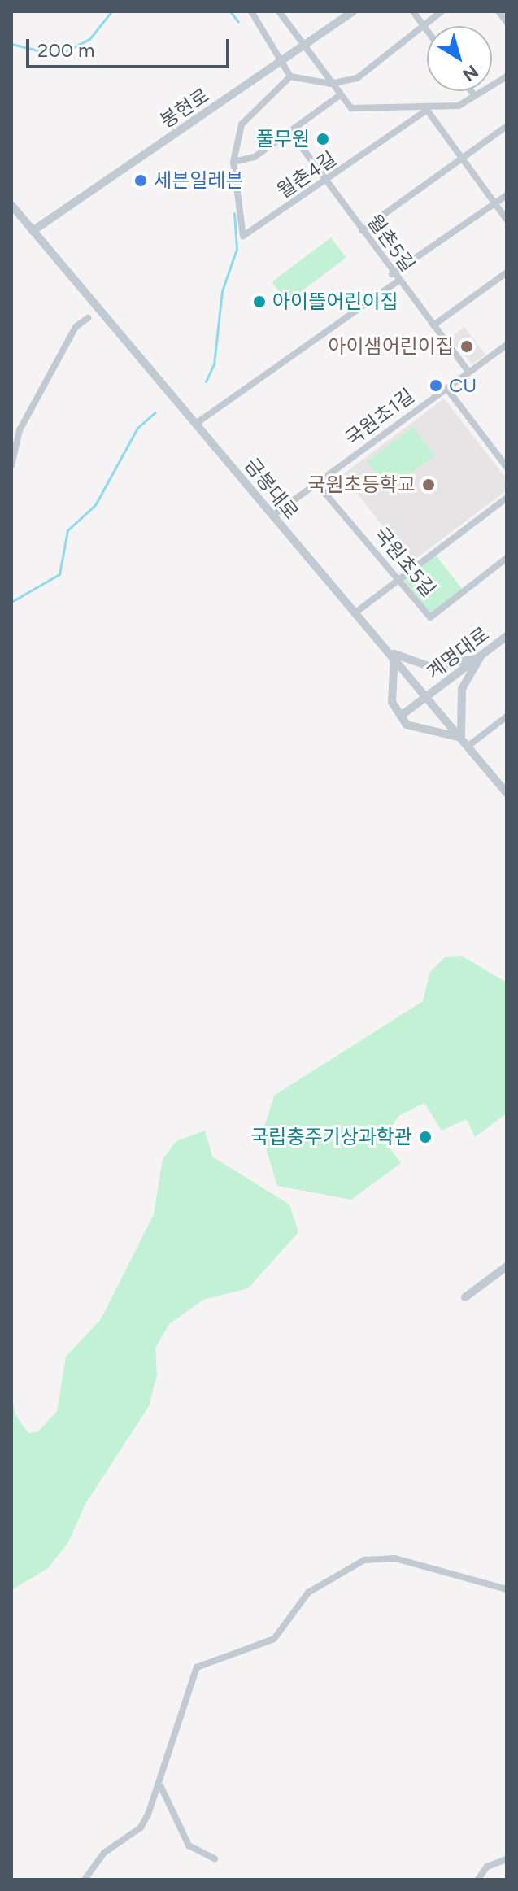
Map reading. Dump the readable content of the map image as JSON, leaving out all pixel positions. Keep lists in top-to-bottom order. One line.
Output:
{"streets":{"street":["봉현로","월촌4길","월촌5길","국원초1길","금봉대로","국원초5길","계명대로"]},"crossings":[["봉현로","금봉대로"],["월촌4길","월촌5길"],["월촌5길","국원초1길"],["국원초1길","금봉대로"],["국원초1길","국원초5길"],["금봉대로","계명대로"]],"places":["풀무원","세븐일레븐","아이뜰어린이집","아이샘어린이집","CU","국원초등학교","국립충주기상과학관"],"scale_bar":"200 m","north":"bottom right"}
